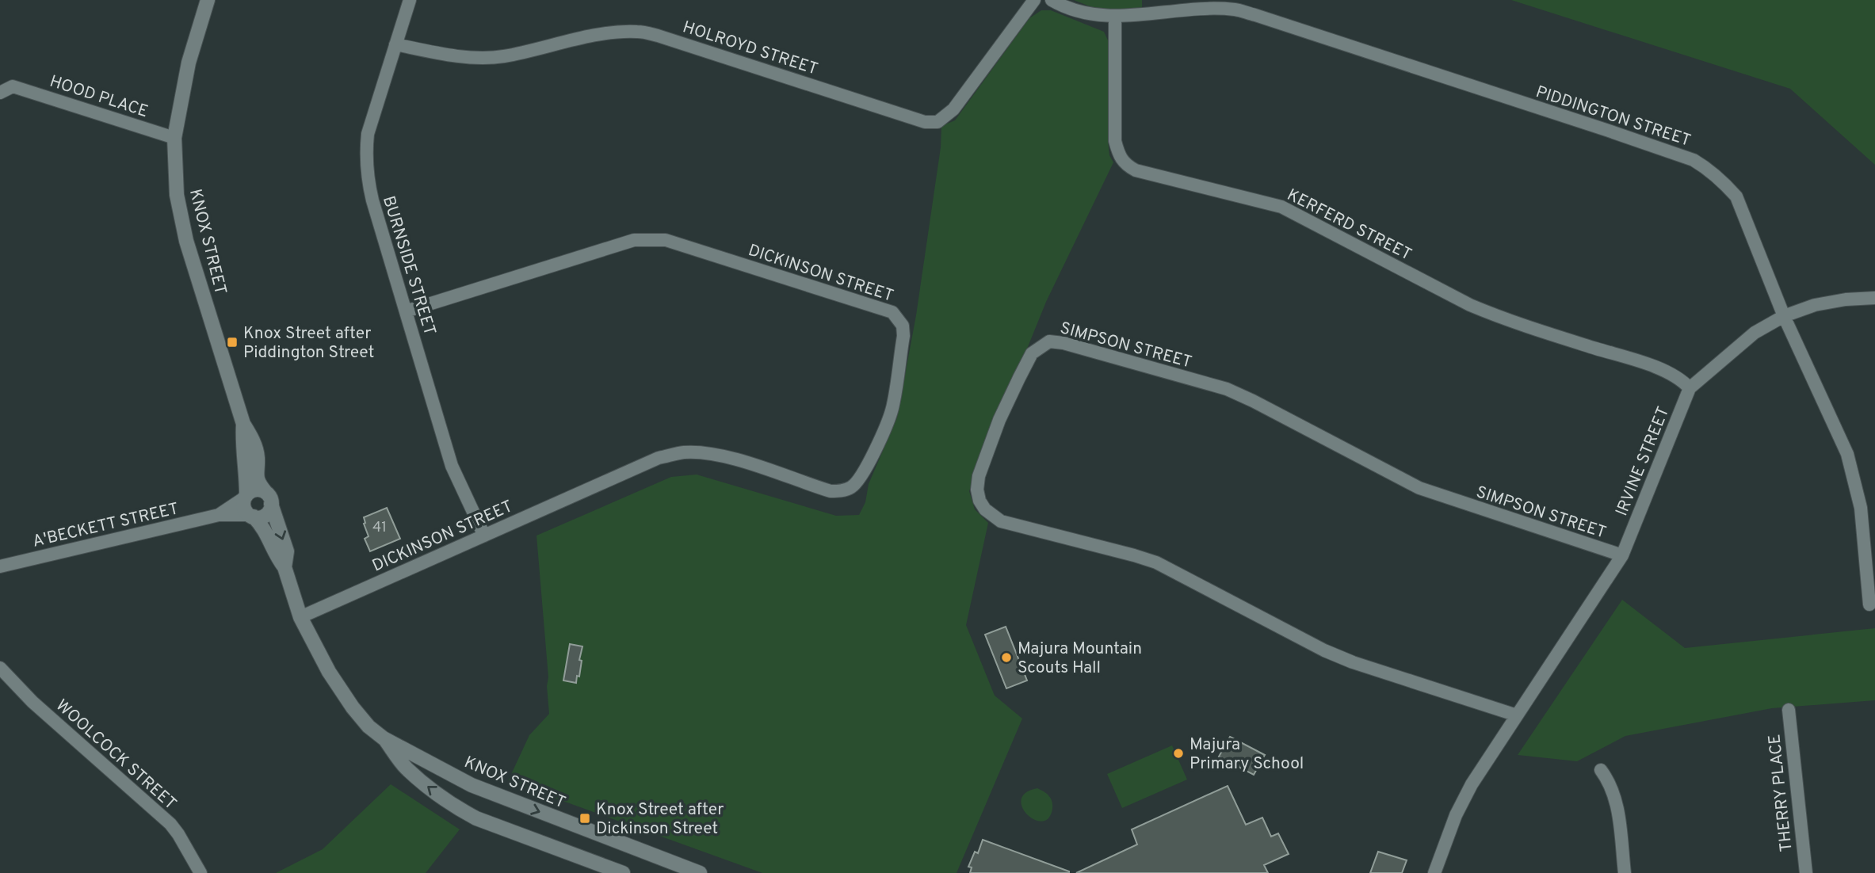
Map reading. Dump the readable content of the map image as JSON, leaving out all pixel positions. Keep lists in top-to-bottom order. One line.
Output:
{"streets":{"street":["HOLROYD STREET","HOOD PLACE","PIDDINGTON STREET","KERFERD STREET","KNOX STREET","BURNSIDE STREET","DICKINSON STREET","SIMPSON STREET","IRVINE STREET","A'BECKETT STREET","WOOLCOCK STREET","THERRY PLACE"]},"crossings":[["HOLROYD STREET","BURNSIDE STREET"],["HOOD PLACE","KNOX STREET"],["PIDDINGTON STREET","KERFERD STREET"],["PIDDINGTON STREET","IRVINE STREET"],["KERFERD STREET","IRVINE STREET"],["KNOX STREET","DICKINSON STREET"],["KNOX STREET","A'BECKETT STREET"],["BURNSIDE STREET","DICKINSON STREET"],["SIMPSON STREET","IRVINE STREET"]],"places":{"transit":["Knox Street after Piddington Street","Knox Street after Dickinson Street"],"other":["Majura Mountain Scouts Hall","Majura Primary School"]},"house_numbers":["41"]}
